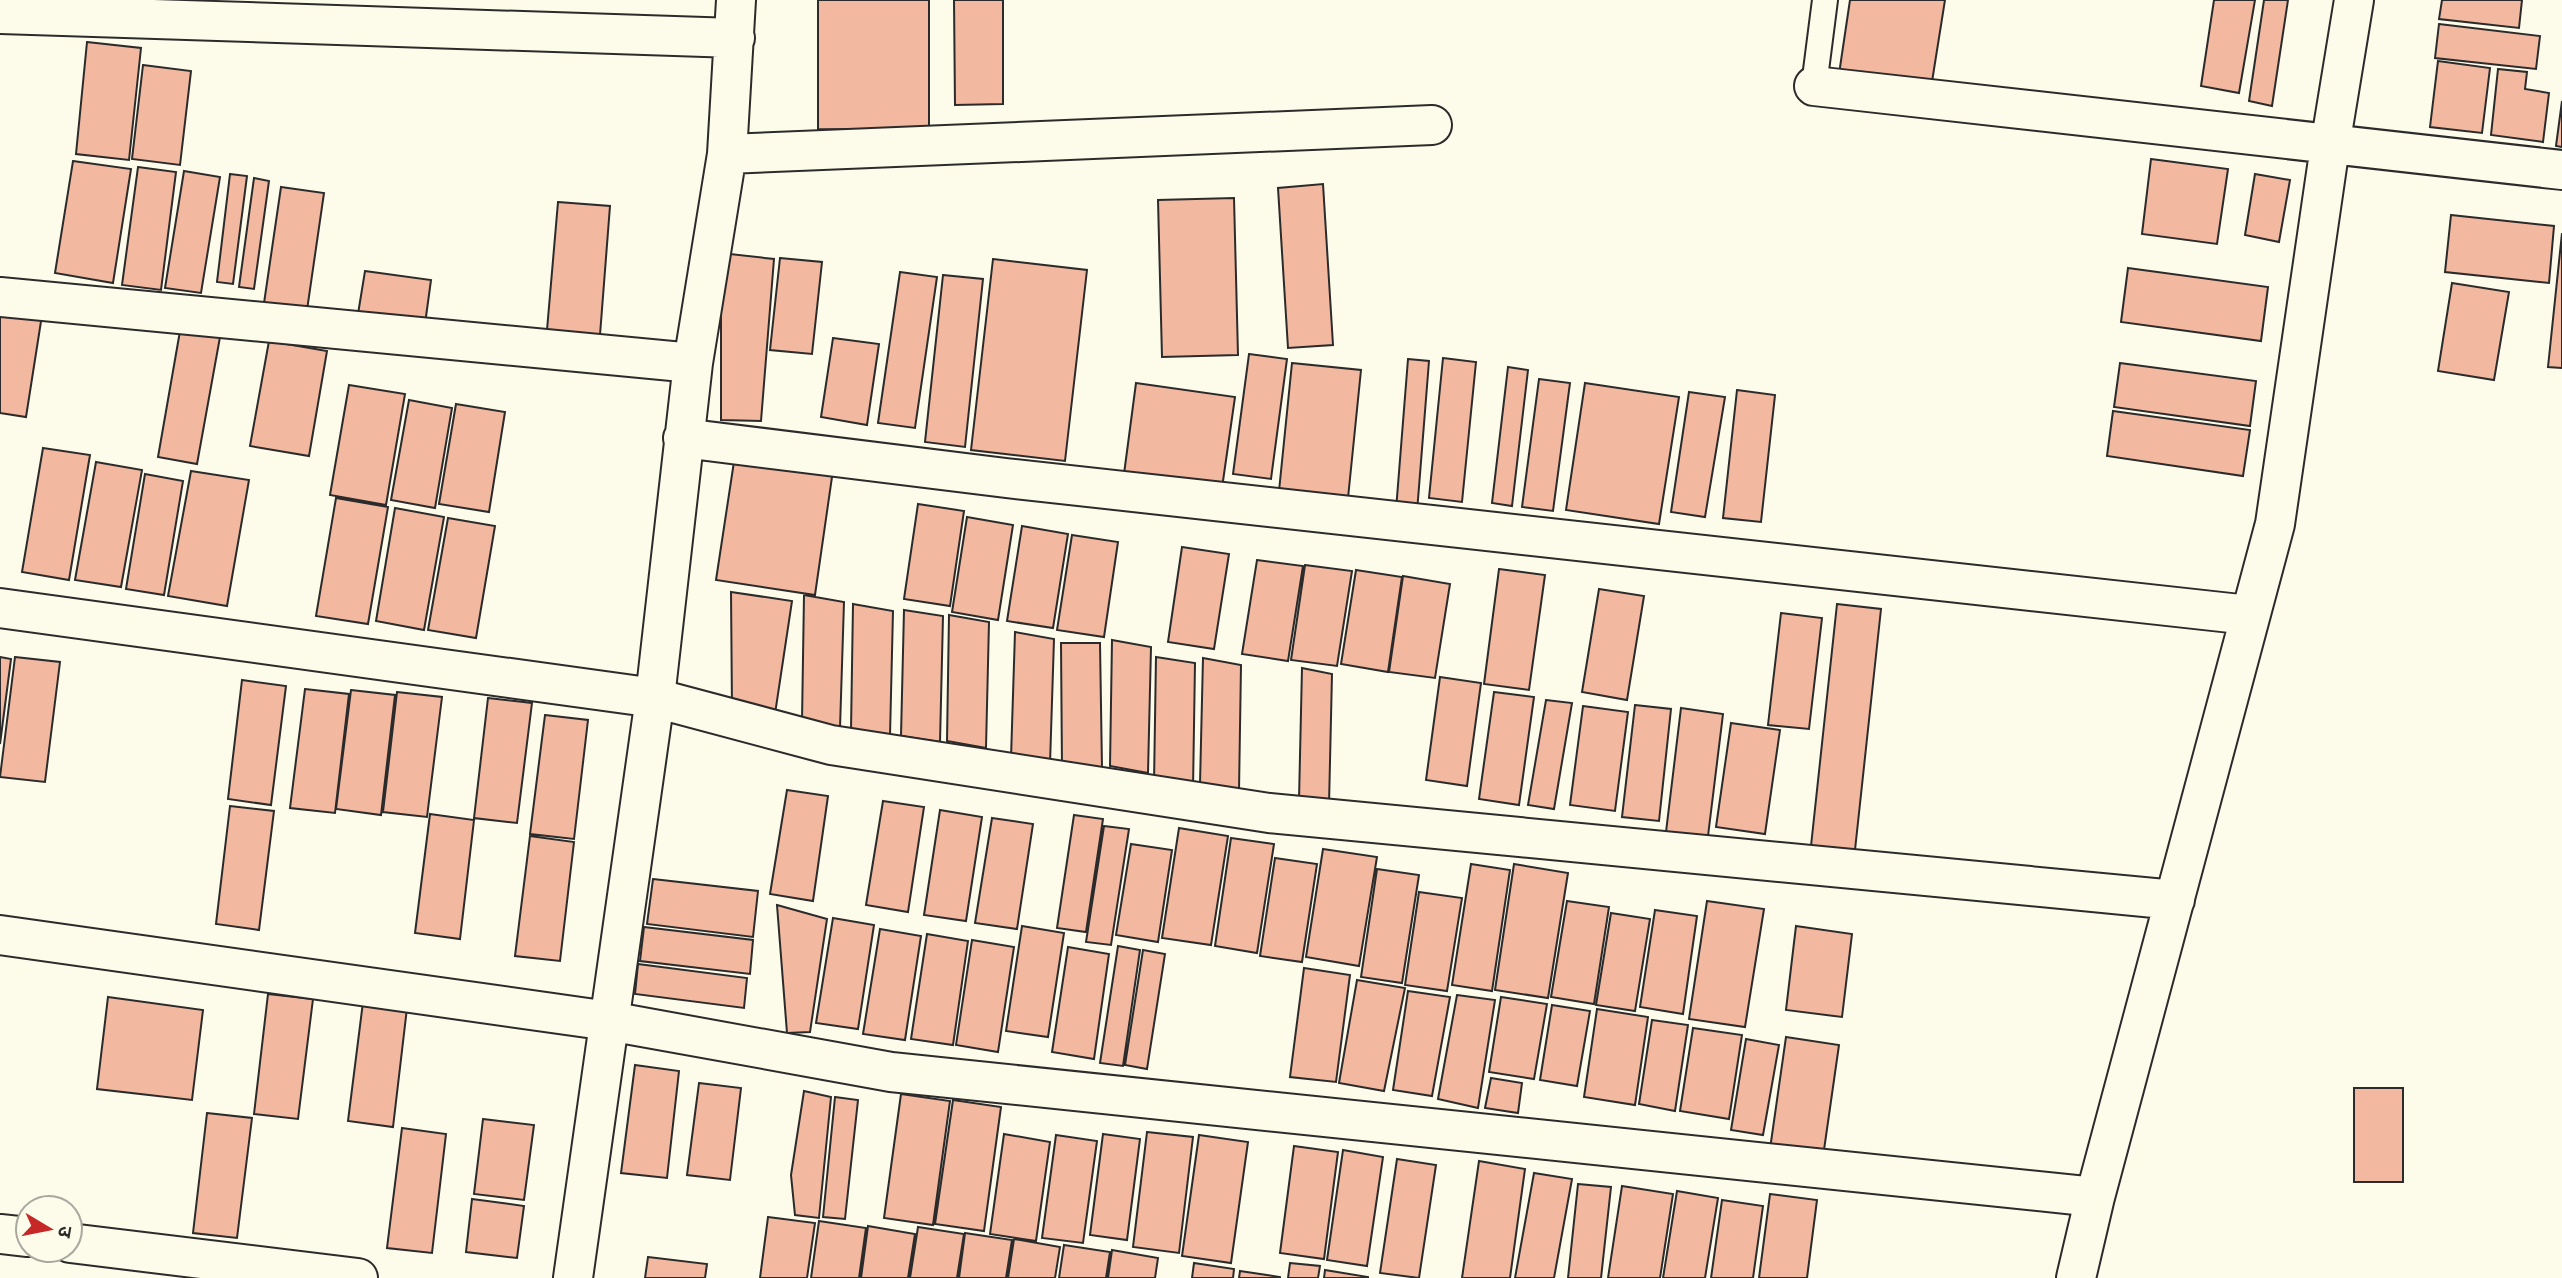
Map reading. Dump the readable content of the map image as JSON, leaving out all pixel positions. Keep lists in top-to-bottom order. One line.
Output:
{"north":"right"}
